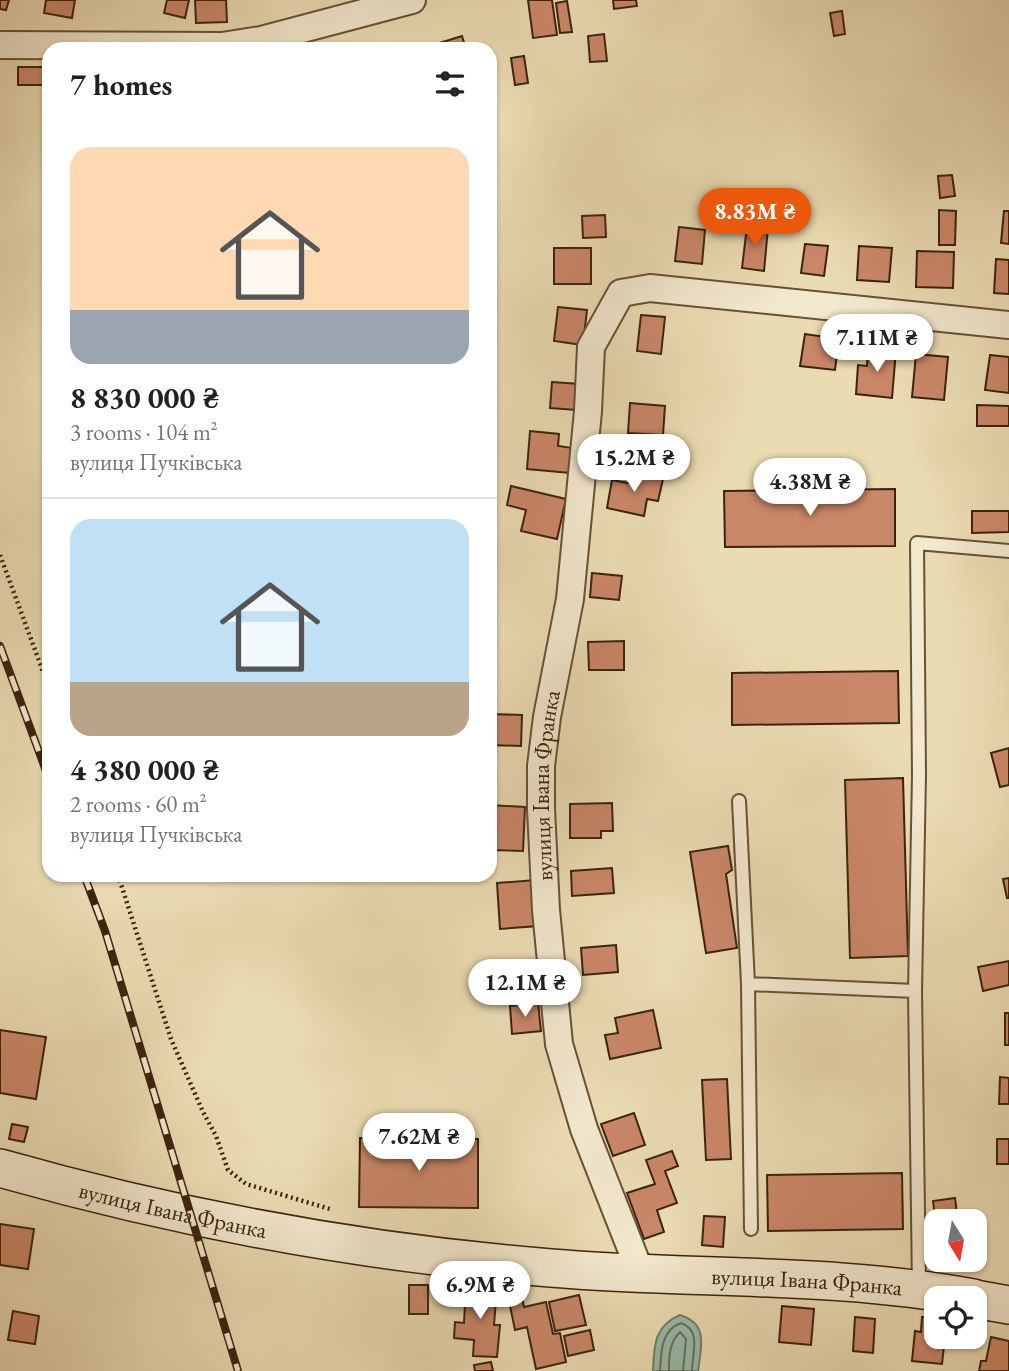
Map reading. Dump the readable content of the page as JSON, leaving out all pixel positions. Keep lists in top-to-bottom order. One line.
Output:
{"streets":{"main road":["вулиця Івана Франка"]},"north":"bottom","page":{"heading":"7 homes","list":[{"name":"8 830 000 ₴","note":"3 rooms · 104 m² · вулиця Пучківська"},{"name":"4 380 000 ₴","note":"2 rooms · 60 m² · вулиця Пучківська"}],"price":["8.83M ₴","7.11M ₴","15.2M ₴","4.38M ₴","12.1M ₴","7.62M ₴","6.9M ₴"]}}
